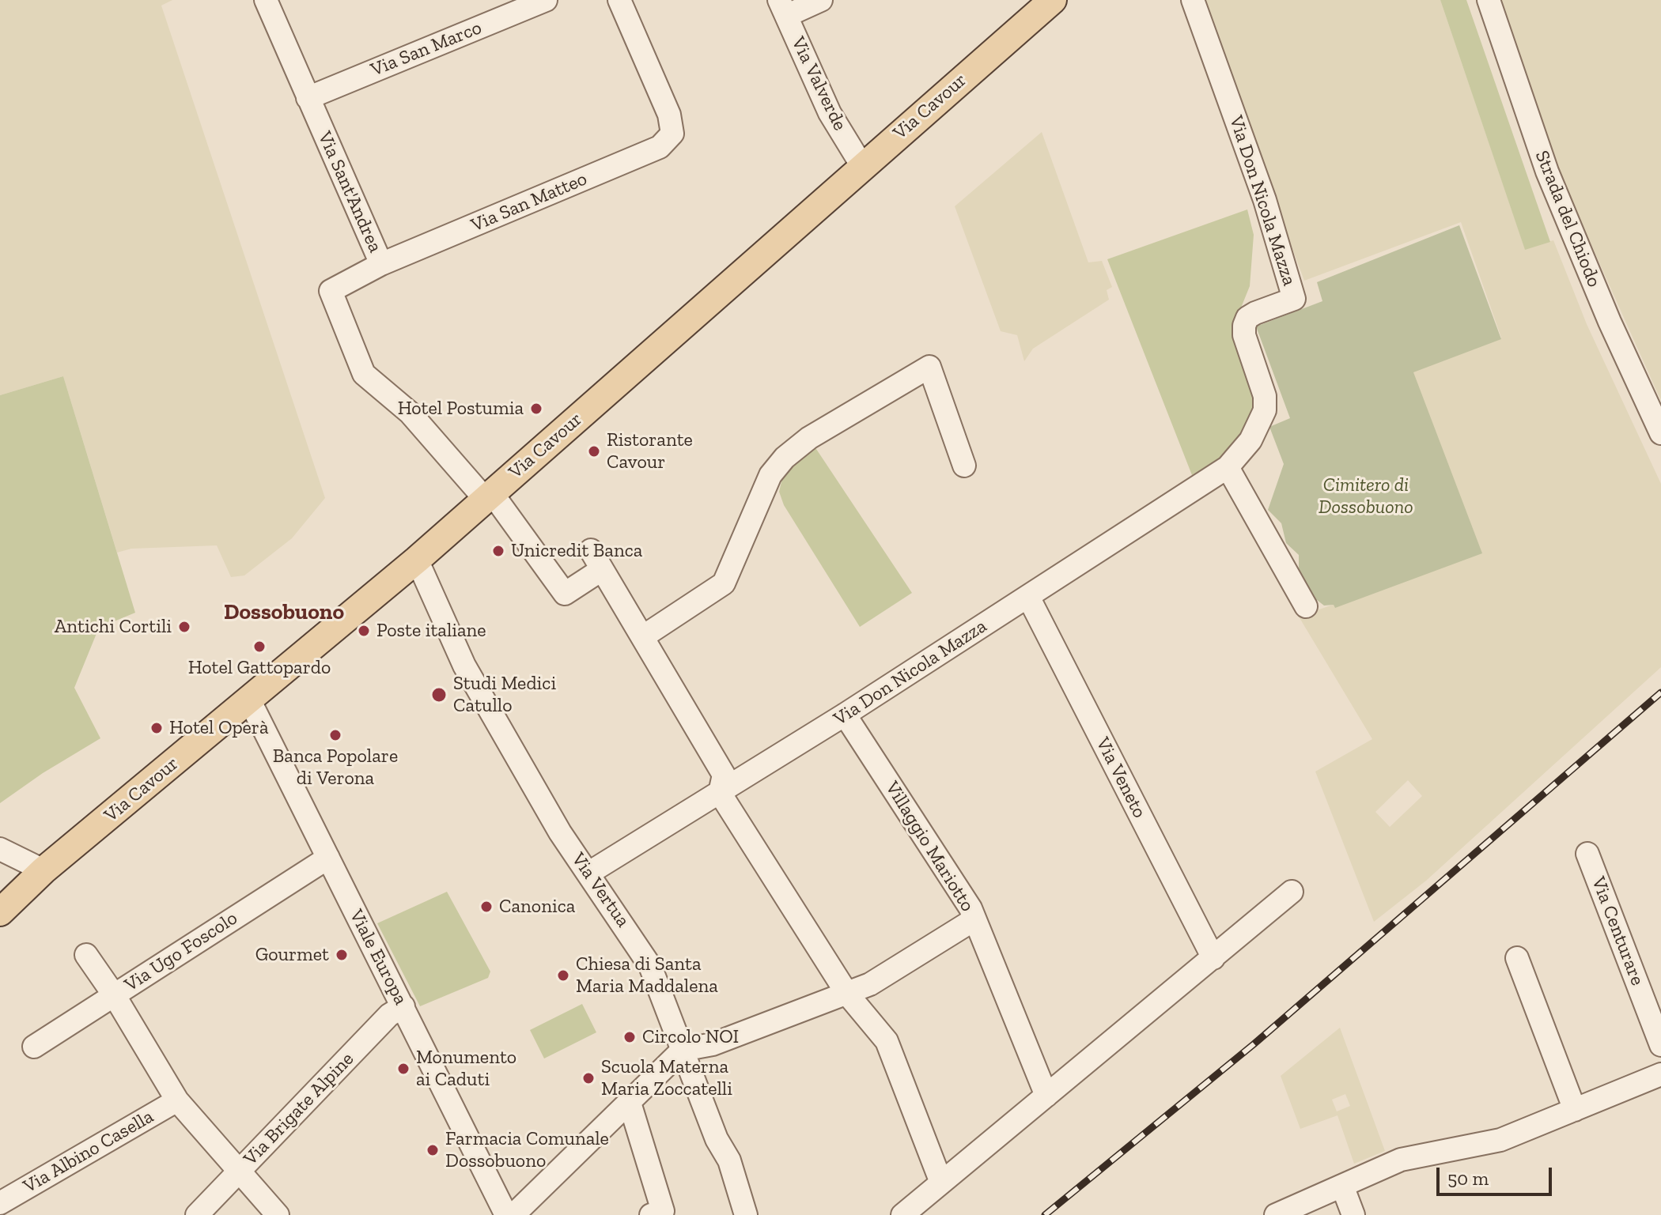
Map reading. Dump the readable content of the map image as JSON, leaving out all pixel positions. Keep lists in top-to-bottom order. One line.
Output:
{"streets":{"main road":["Via Cavour"],"street":["Via San Marco","Via Valverde","Via Sant'Andrea","Via Don Nicola Mazza","Via San Matteo","Strada del Chiodo","Via Veneto","Villaggio Mariotto","Via Vertua","Via Centurare","Via Ugo Foscolo","Viale Europa","Via Brigate Alpine","Via Albino Casella"]},"crossings":[["Via San Marco","Via Sant'Andrea"],["Via Valverde","Via Cavour"],["Via Cavour","Via Sant'Andrea"],["Via Cavour","Via Vertua"],["Via Cavour","Viale Europa"],["Via Sant'Andrea","Via San Matteo"],["Via Don Nicola Mazza","Via Veneto"],["Via Don Nicola Mazza","Villaggio Mariotto"],["Via Don Nicola Mazza","Via Vertua"],["Villaggio Mariotto","Via Vertua"],["Via Ugo Foscolo","Viale Europa"],["Viale Europa","Via Brigate Alpine"]],"districts":["Dossobuono"],"parks":["Cimitero di Dossobuono"],"places":["Hotel Postumia","Ristorante Cavour","Unicredit Banca","Antichi Cortili","Poste italiane","Hotel Gattopardo","Studi Medici Catullo","Hotel Operà","Banca Popolare di Verona","Canonica","Gourmet","Chiesa di Santa Maria Maddalena","Circolo NOI","Monumento ai Caduti","Scuola Materna Maria Zoccatelli","Farmacia Comunale Dossobuono"],"scale_bar":"50 m"}
